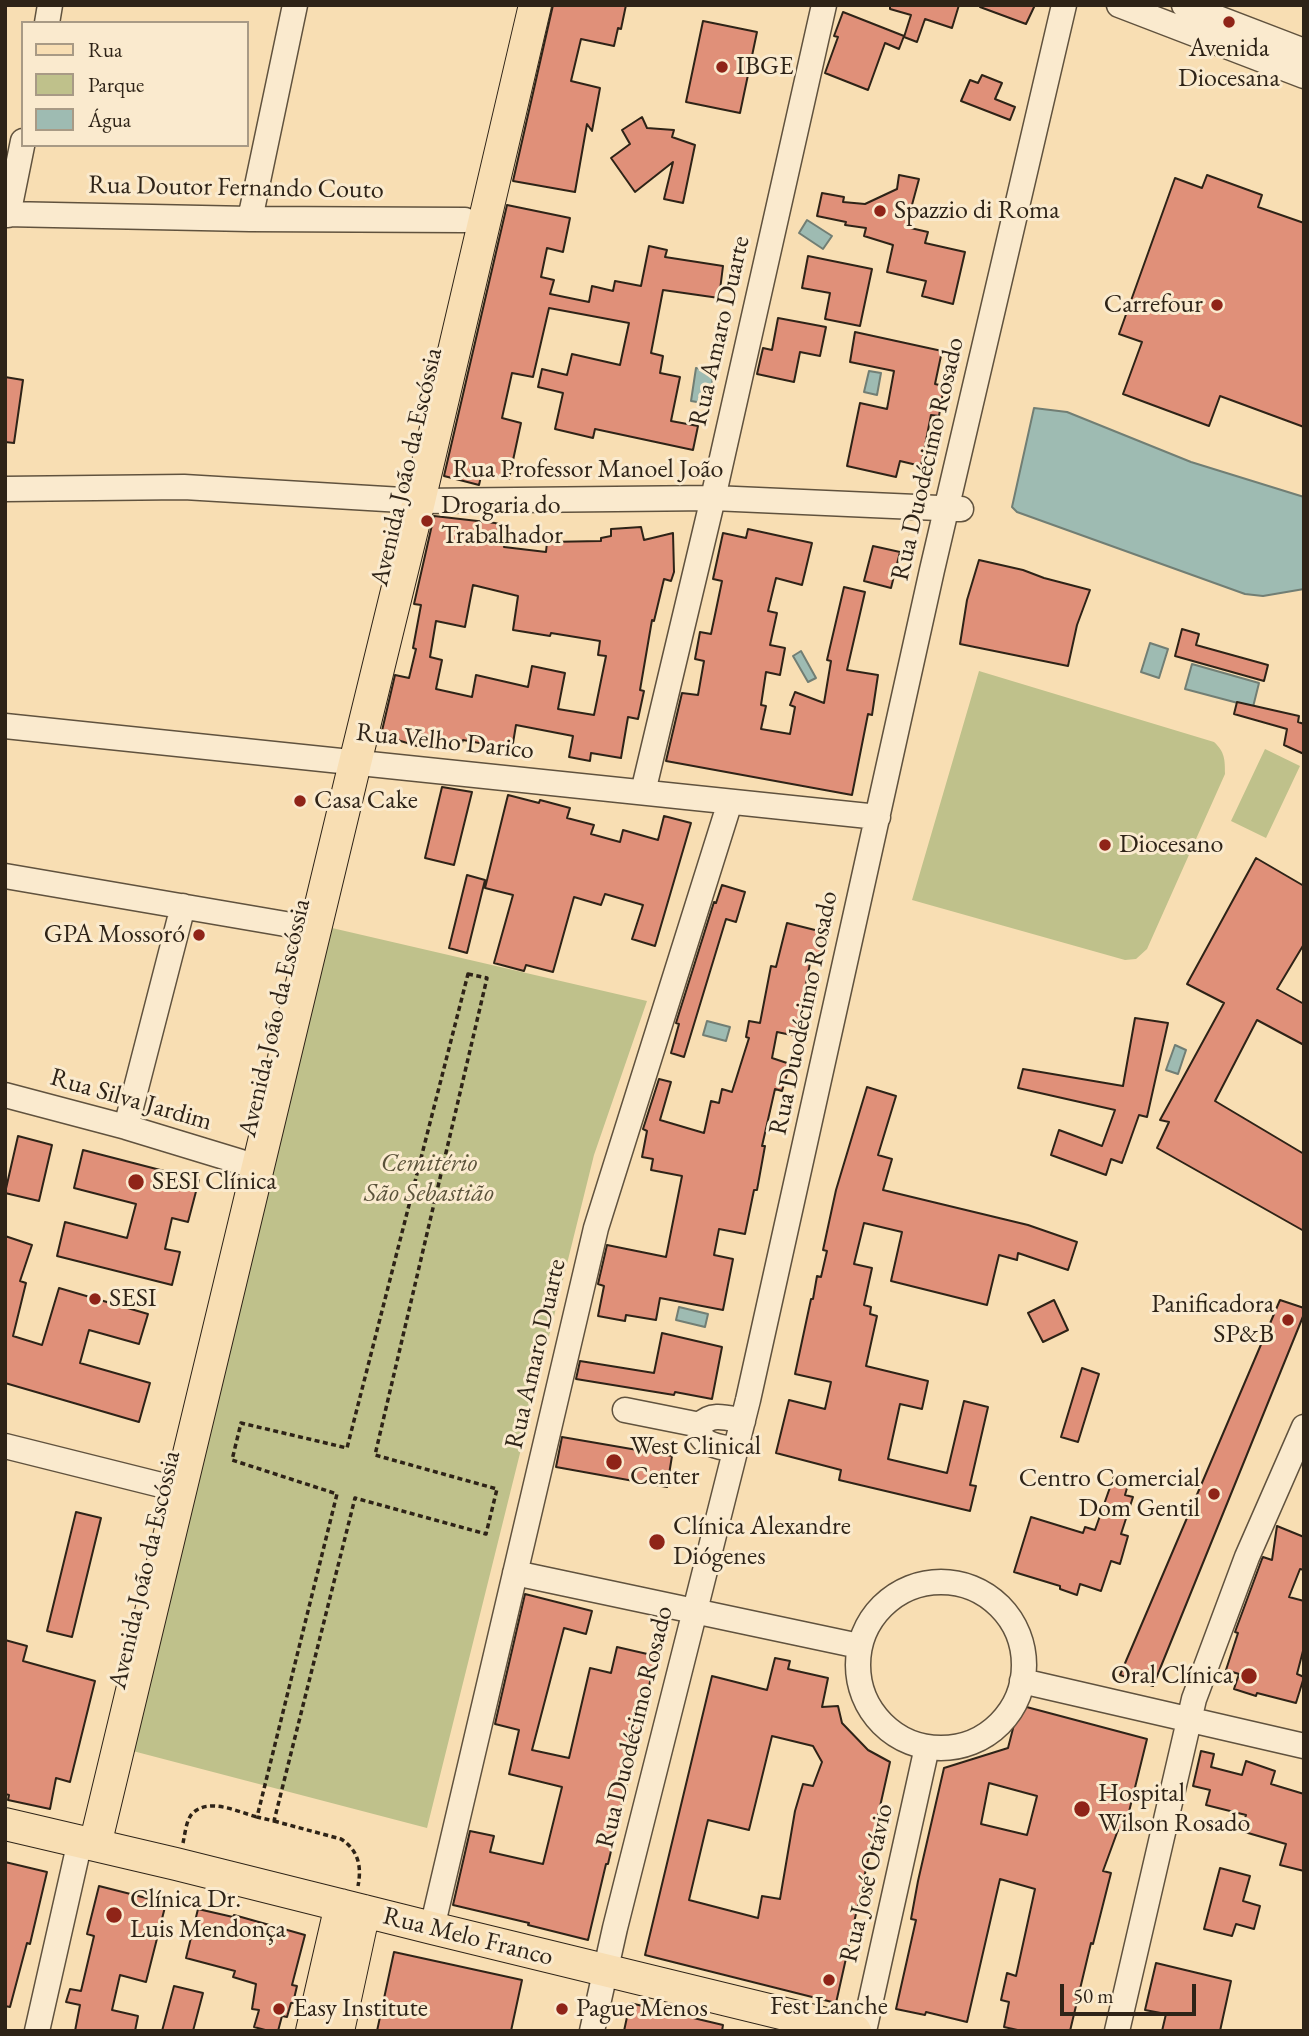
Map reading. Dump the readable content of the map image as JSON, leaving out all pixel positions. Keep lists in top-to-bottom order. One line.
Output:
{"streets":{"main road":["Avenida João da Escóssia","Rua Melo Franco"],"street":["Rua Doutor Fernando Couto","Rua Amaro Duarte","Rua Duodécimo Rosado","Rua Professor Manoel João","Rua Velho Darico","Rua Silva Jardim","Rua José Otávio"]},"crossings":[["Rua Doutor Fernando Couto","Avenida João da Escóssia"],["Rua Amaro Duarte","Rua Professor Manoel João"],["Rua Amaro Duarte","Rua Velho Darico"],["Rua Amaro Duarte","Rua Melo Franco"],["Rua Duodécimo Rosado","Rua Professor Manoel João"],["Rua Duodécimo Rosado","Rua Velho Darico"],["Rua Duodécimo Rosado","Rua Melo Franco"],["Avenida João da Escóssia","Rua Professor Manoel João"],["Avenida João da Escóssia","Rua Velho Darico"],["Avenida João da Escóssia","Rua Silva Jardim"],["Avenida João da Escóssia","Rua Melo Franco"]],"parks":["Cemitério São Sebastião"],"places":["Avenida Diocesana","IBGE","Spazzio di Roma","Carrefour","Drogaria do Trabalhador","Casa Cake","Diocesano","GPA Mossoró","SESI Clínica","SESI","Panificadora SP&B","West Clinical Center","Centro Comercial Dom Gentil","Clínica Alexandre Diógenes","Oral Clínica","Hospital Wilson Rosado","Clínica Dr. Luis Mendonça","Fest Lanche","Easy Institute","Pague Menos"],"legend":["Rua","Parque","Água"],"scale_bar":"50 m"}
